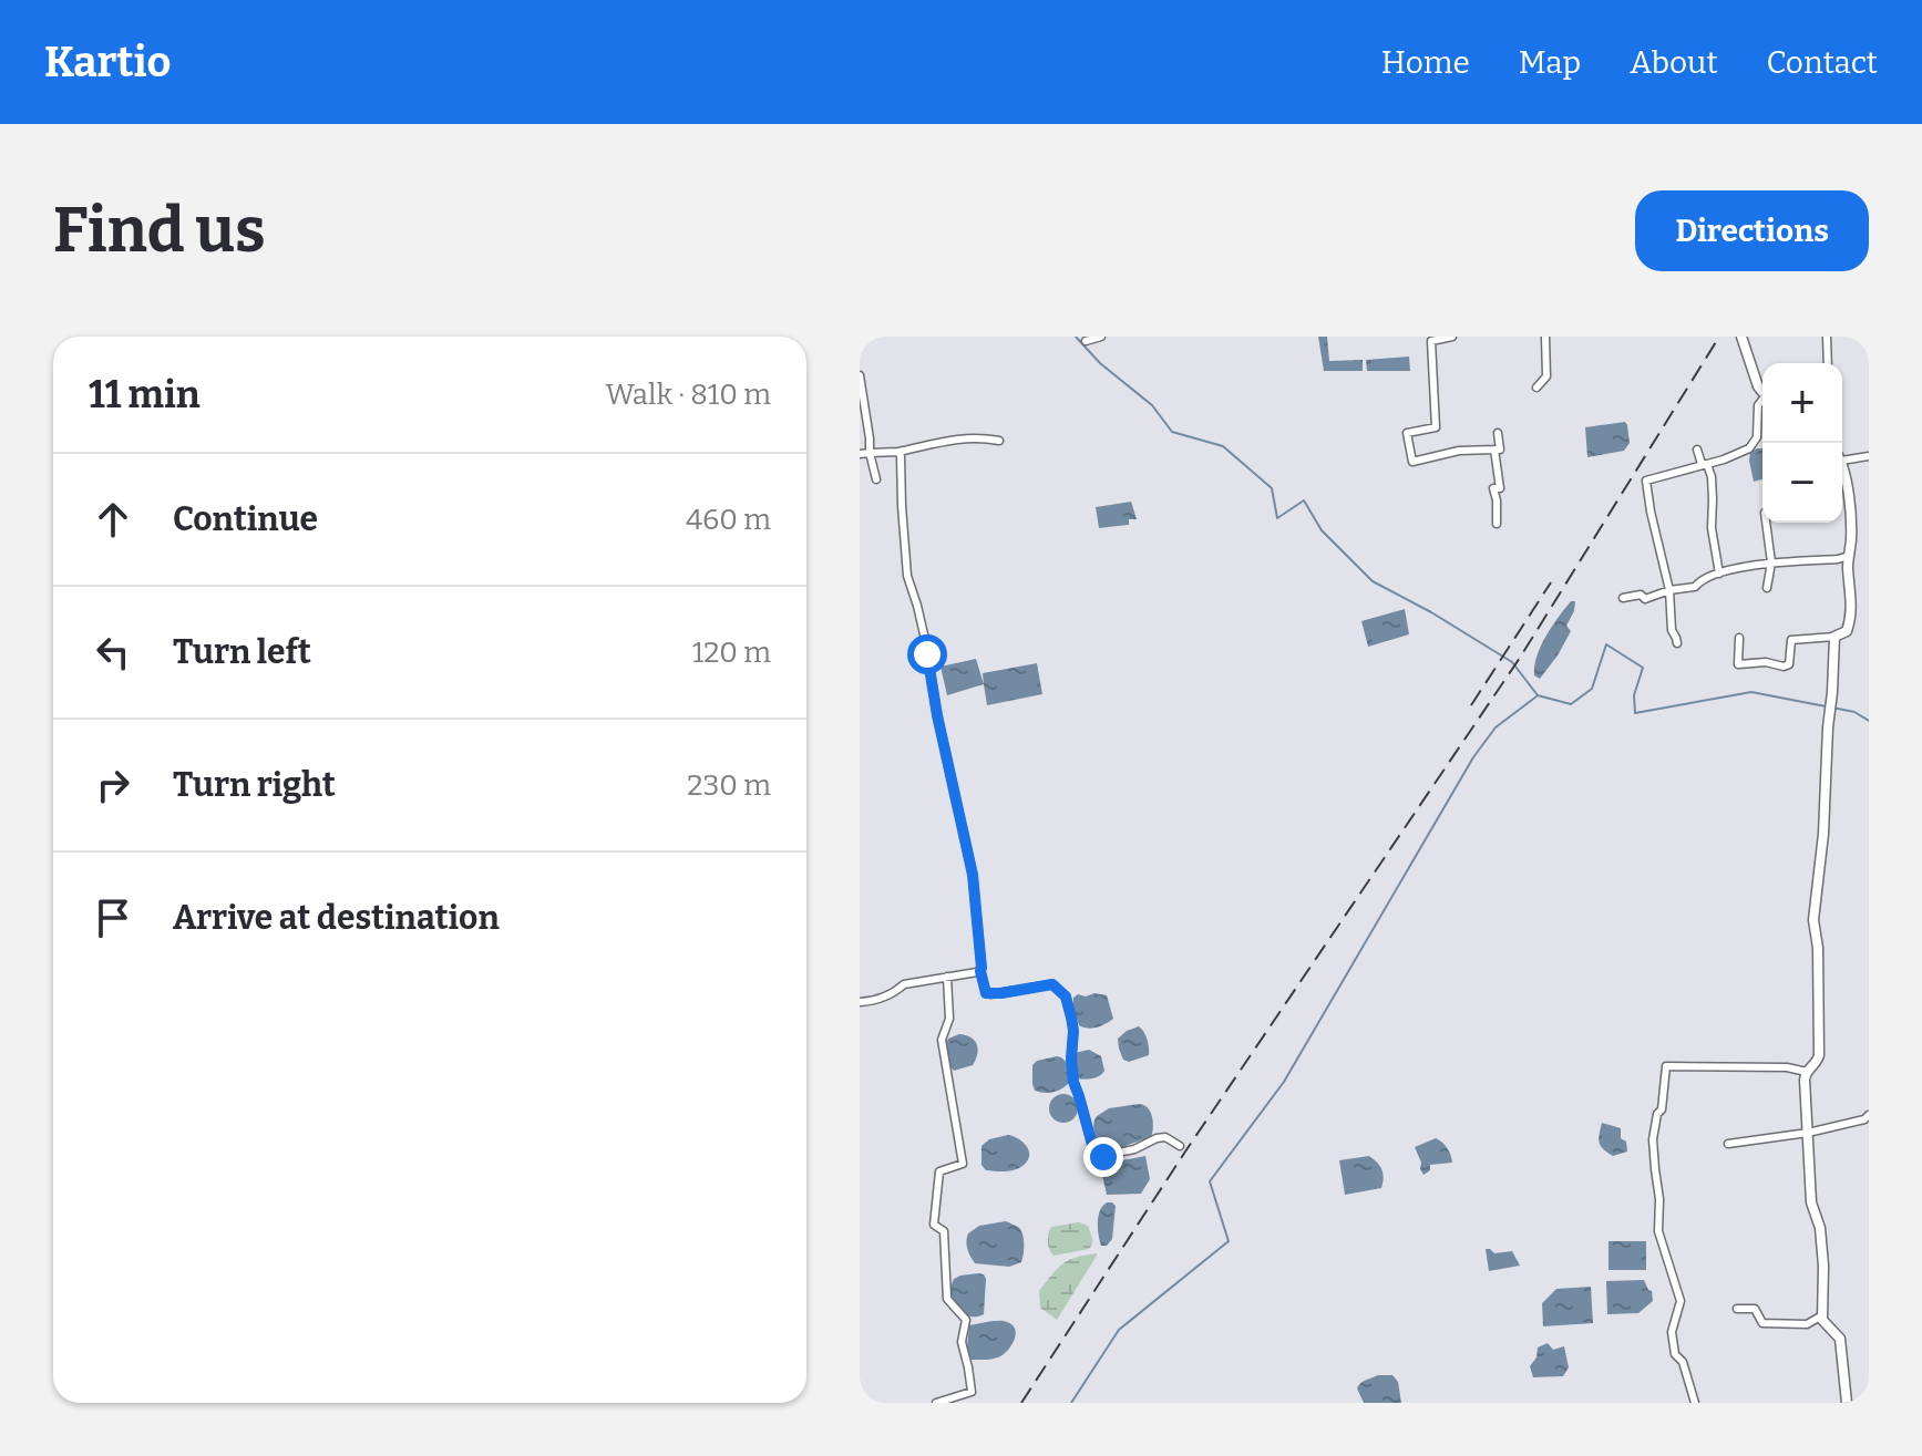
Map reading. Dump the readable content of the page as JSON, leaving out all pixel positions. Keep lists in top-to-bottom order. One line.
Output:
{"page":{"header":"Kartio","nav":["Home","Map","About","Contact"],"buttons":"Directions","title":"Find us","heading":["11 min","Walk · 810 m"],"map_buttons":["+","−"],"list":[["Continue","460 m"],["Turn left","120 m"],["Turn right","230 m"],"Arrive at destination"]}}
